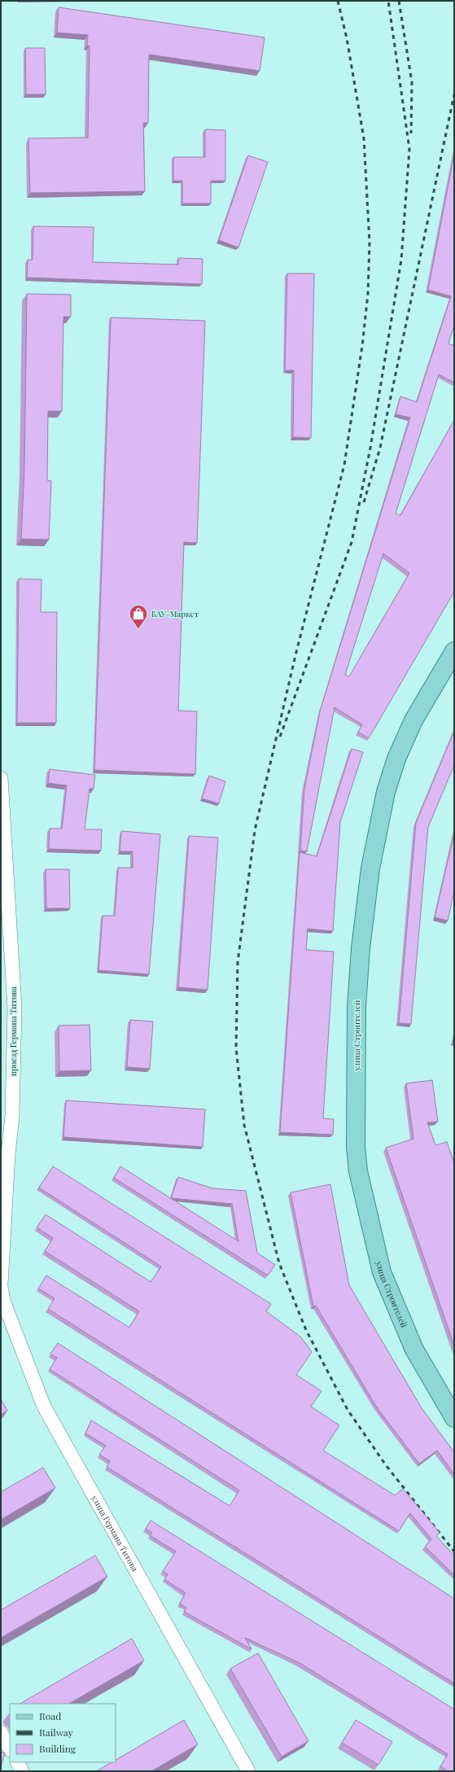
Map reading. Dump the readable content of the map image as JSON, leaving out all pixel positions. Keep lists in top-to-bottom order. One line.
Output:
{"streets":{"main road":["улица Строителей"],"street":["проезд Германа Титова","улица Германа Титова"]},"places":{"shop":["БАУ-Маркет"]},"legend":["Road","Railway","Building"]}
